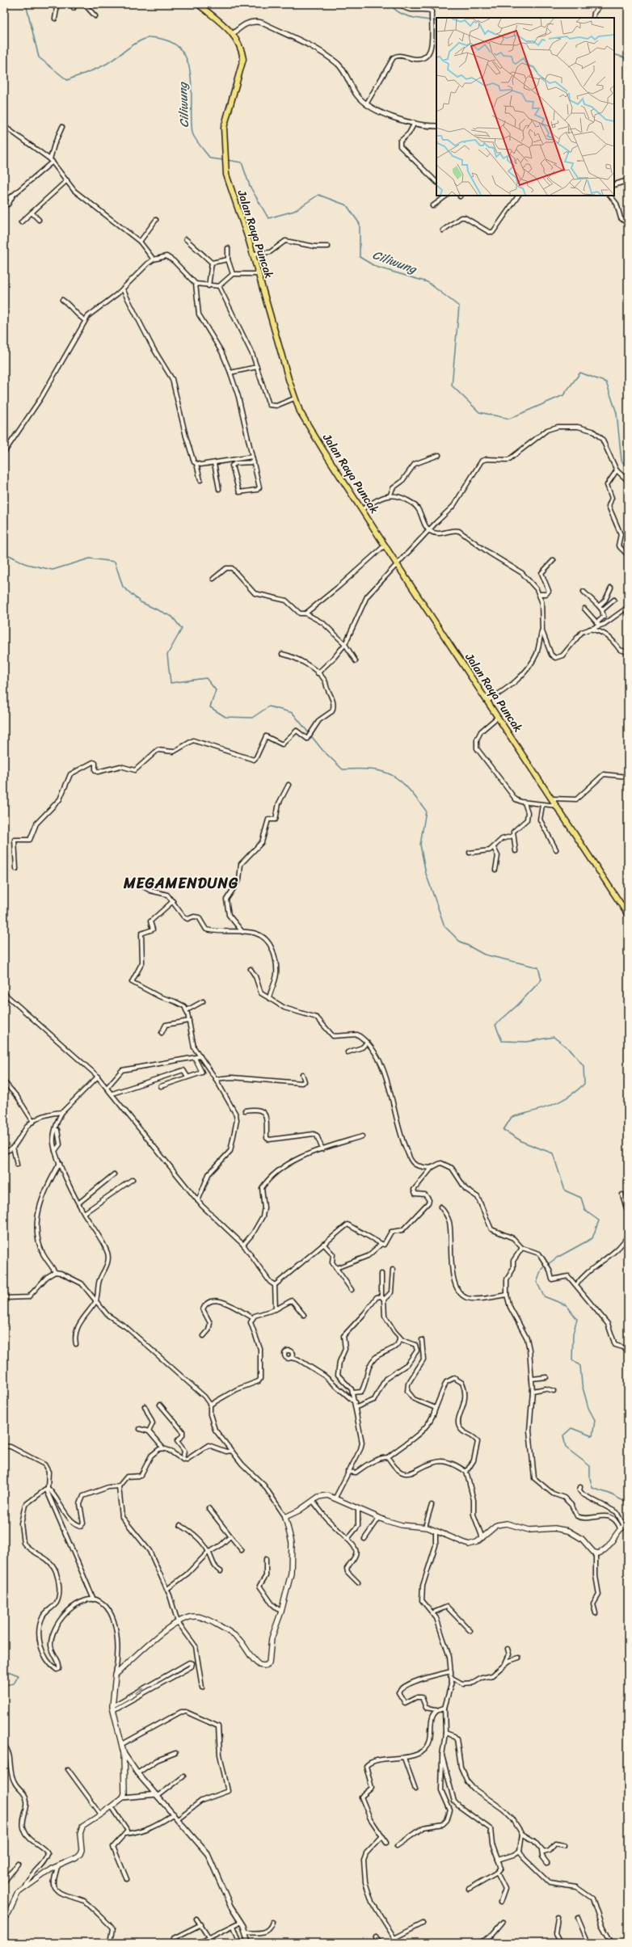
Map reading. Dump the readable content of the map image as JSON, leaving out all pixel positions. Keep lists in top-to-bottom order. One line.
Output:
{"streets":{"highway":["Jalan Raya Puncak"]},"districts":["MEGAMENDUNG"],"water":["Ciliwung"]}
